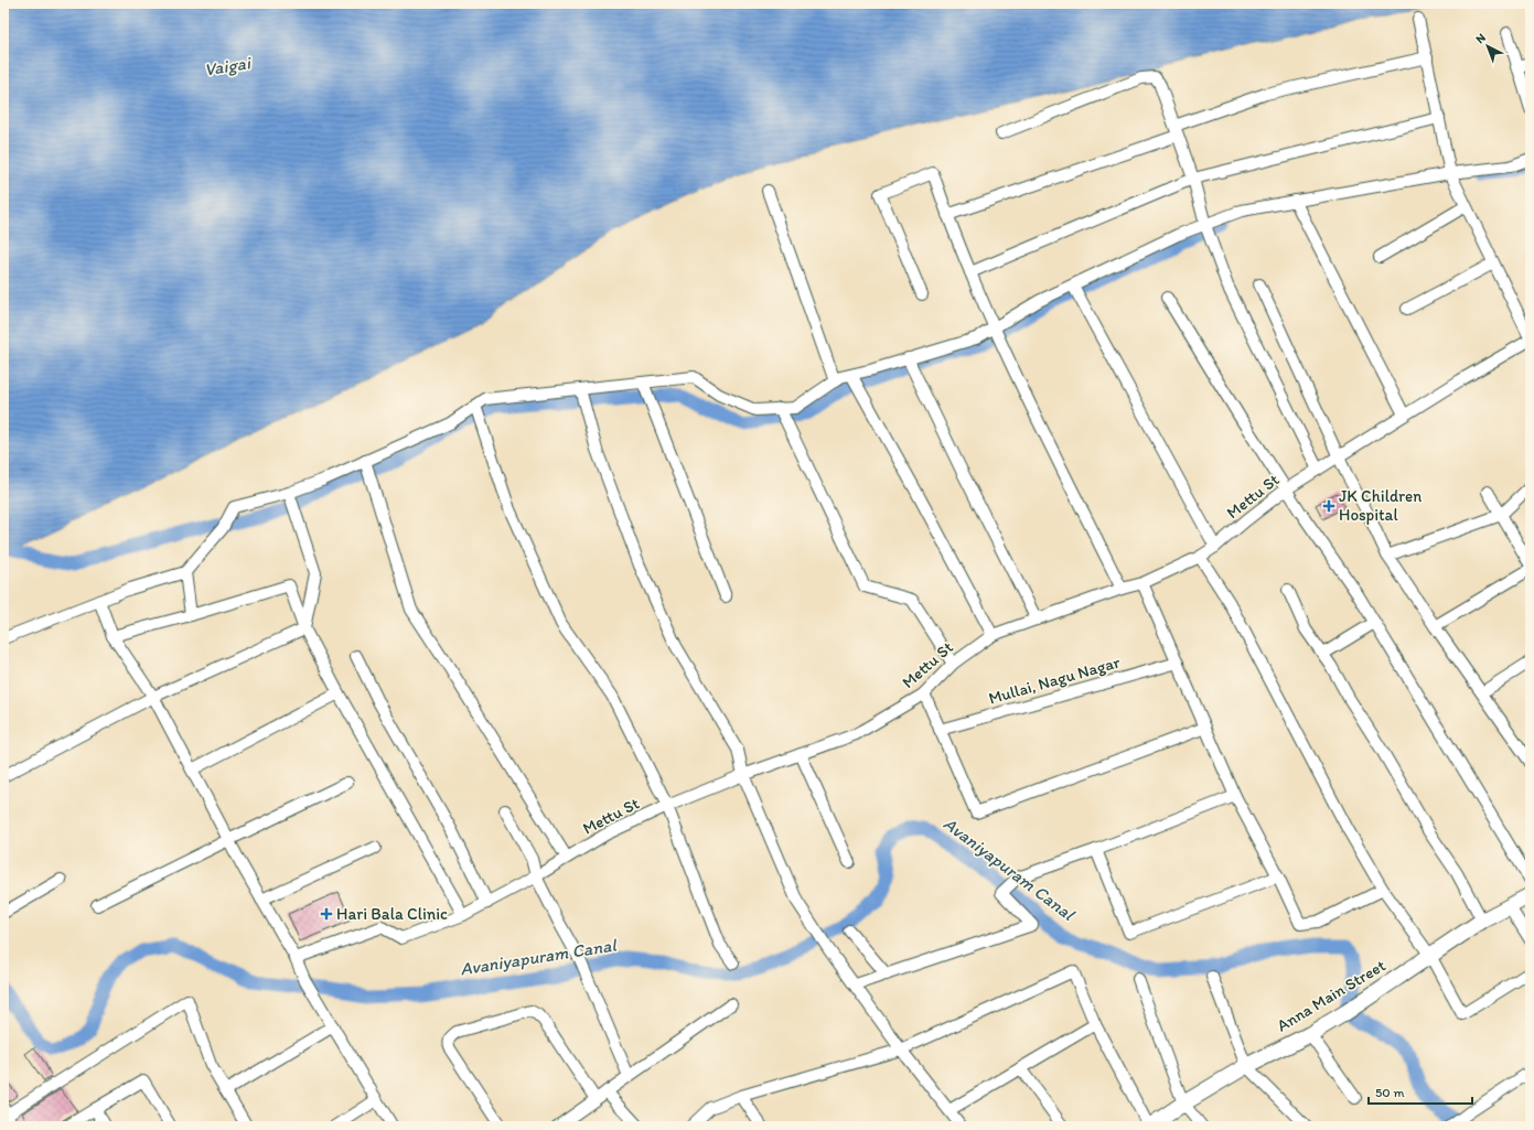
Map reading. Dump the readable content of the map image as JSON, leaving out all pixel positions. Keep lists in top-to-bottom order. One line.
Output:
{"streets":{"street":["Mettu St","Mullai, Nagu Nagar","Anna Main Street"]},"water":["Vaigai","Avaniyapuram Canal"],"places":{"health":["JK Children Hospital","Hari Bala Clinic"]},"scale_bar":"50 m","north":"top left"}
